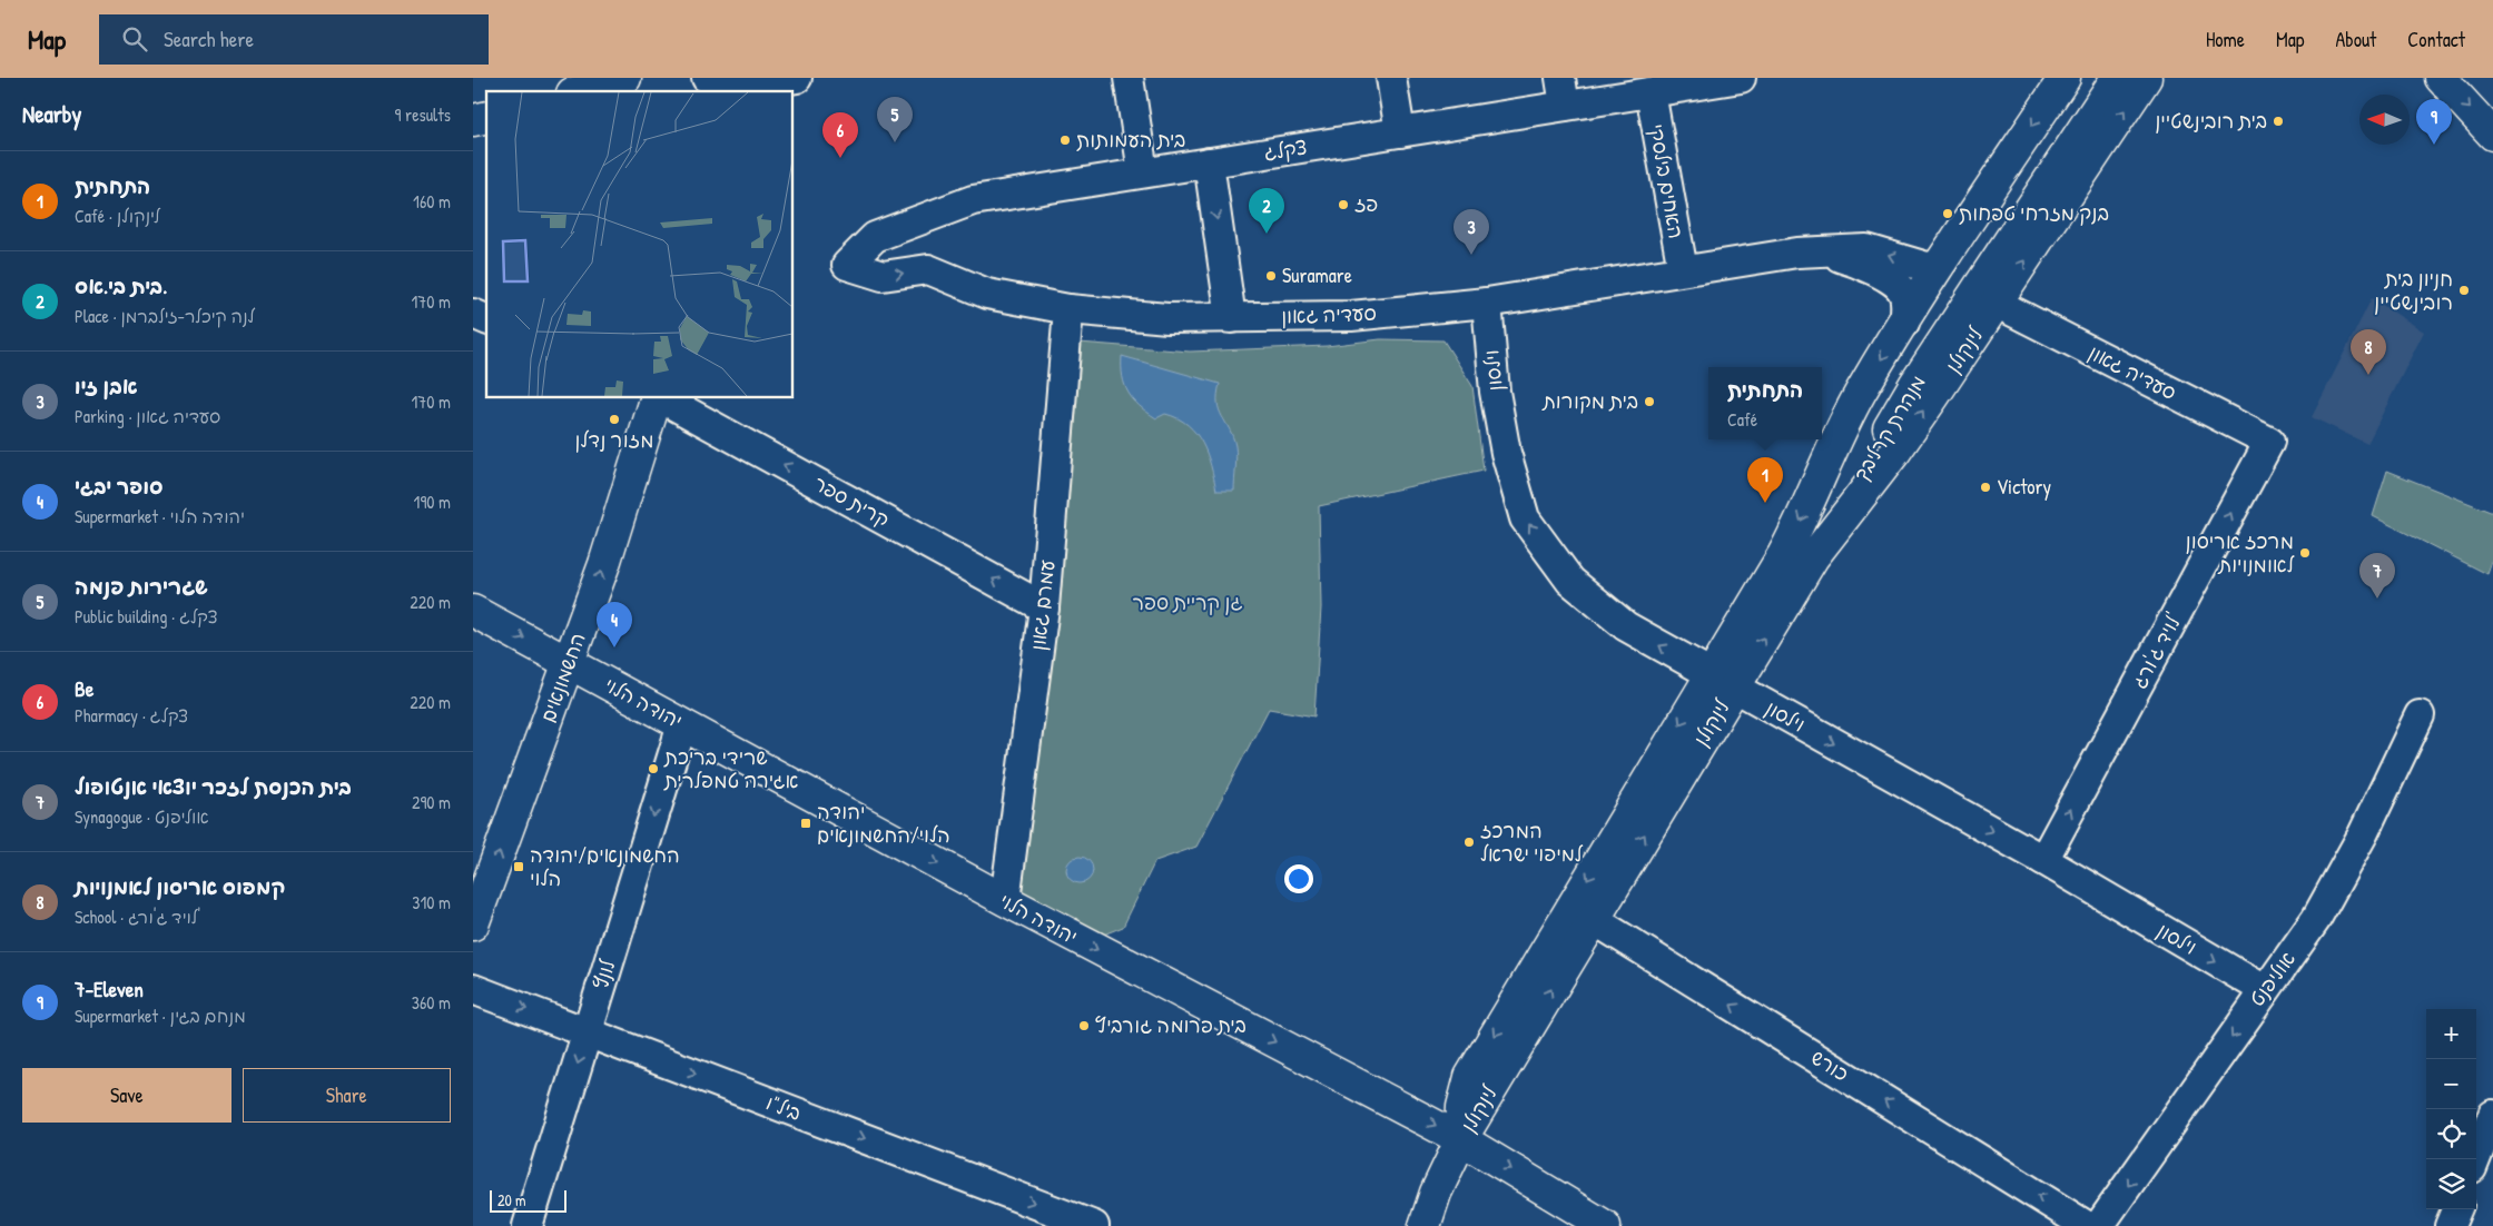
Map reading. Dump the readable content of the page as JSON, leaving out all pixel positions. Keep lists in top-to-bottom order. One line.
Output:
{"streets":{"street":["צקלג","האחים בילסקי","סעדיה גאון","לינקולן","וילסון","מנהרת קרליבך","קרית ספר","עמרם גאון","לויד ג'ורג'","החשמונאים","יהודה הלוי","לונץ","אוליפנט","כורש","ביל\"ו"]},"crossings":[["צקלג","האחים בילסקי"],["צקלג","סעדיה גאון"],["האחים בילסקי","סעדיה גאון"],["סעדיה גאון","לינקולן"],["סעדיה גאון","וילסון"],["סעדיה גאון","עמרם גאון"],["סעדיה גאון","לויד ג'ורג'"],["לינקולן","וילסון"],["לינקולן","מנהרת קרליבך"],["לינקולן","יהודה הלוי"],["לינקולן","כורש"],["וילסון","לויד ג'ורג'"],["וילסון","אוליפנט"],["קרית ספר","עמרם גאון"],["עמרם גאון","יהודה הלוי"],["החשמונאים","יהודה הלוי"],["יהודה הלוי","לונץ"],["לונץ","ביל\"ו"]],"one_way":["קרית ספר","לויד ג'ורג'","החשמונאים","יהודה הלוי","לונץ","אוליפנט","כורש","ביל\"ו"],"parks":["גן קריית ספר"],"places":{"other":["בית רובינשטיין","בית העמותות","פז","בנק מזרחי טפחות","Suramare","חניון בית רובינשטיין","בית מקורות","מזור נדלן","Victory","מרכז אריסון לאומנויות","שרידי בריכת אגירה טמפלרית","המרכז למיפוי ישראל","בית פרומה גורביץ"],"transit":["יהודה הלוי/החשמונאים","החשמונאים/יהודה הלוי"]},"scale_bar":"20 m","north":"left","page":{"header":"Map","search":"Search here","nav":["Home","Map","About","Contact"],"heading":["Nearby","9 results"],"pins":["5","9","6","2","3","8","1","7","4"],"list":[{"mark":"1","name":"התחתית","note":"Café · לינקולן","value":"160 m"},{"mark":"2","name":"בית בי.אס.","note":"Place · לנה קיכלר-זילברמן","value":"170 m"},{"mark":"3","name":"אבן זיו","note":"Parking · סעדיה גאון","value":"170 m"},{"mark":"4","name":"סופר יבגי","note":"Supermarket · יהודה הלוי","value":"190 m"},{"mark":"5","name":"שגרירות פנמה","note":"Public building · צקלג","value":"220 m"},{"mark":"6","name":"Be","note":"Pharmacy · צקלג","value":"220 m"},{"mark":"7","name":"בית הכנסת לזכר יוצאי אנטופול","note":"Synagogue · אוליפנט","value":"290 m"},{"mark":"8","name":"קמפוס אריסון לאמנויות","note":"School · לויד ג'ורג'","value":"310 m"},{"mark":"9","name":"7-Eleven","note":"Supermarket · מנחם בגין","value":"360 m"}],"popup":["התחתית","Café"],"map_buttons":["+","−"],"buttons":["Save","Share"],"scale":"20 m"}}
